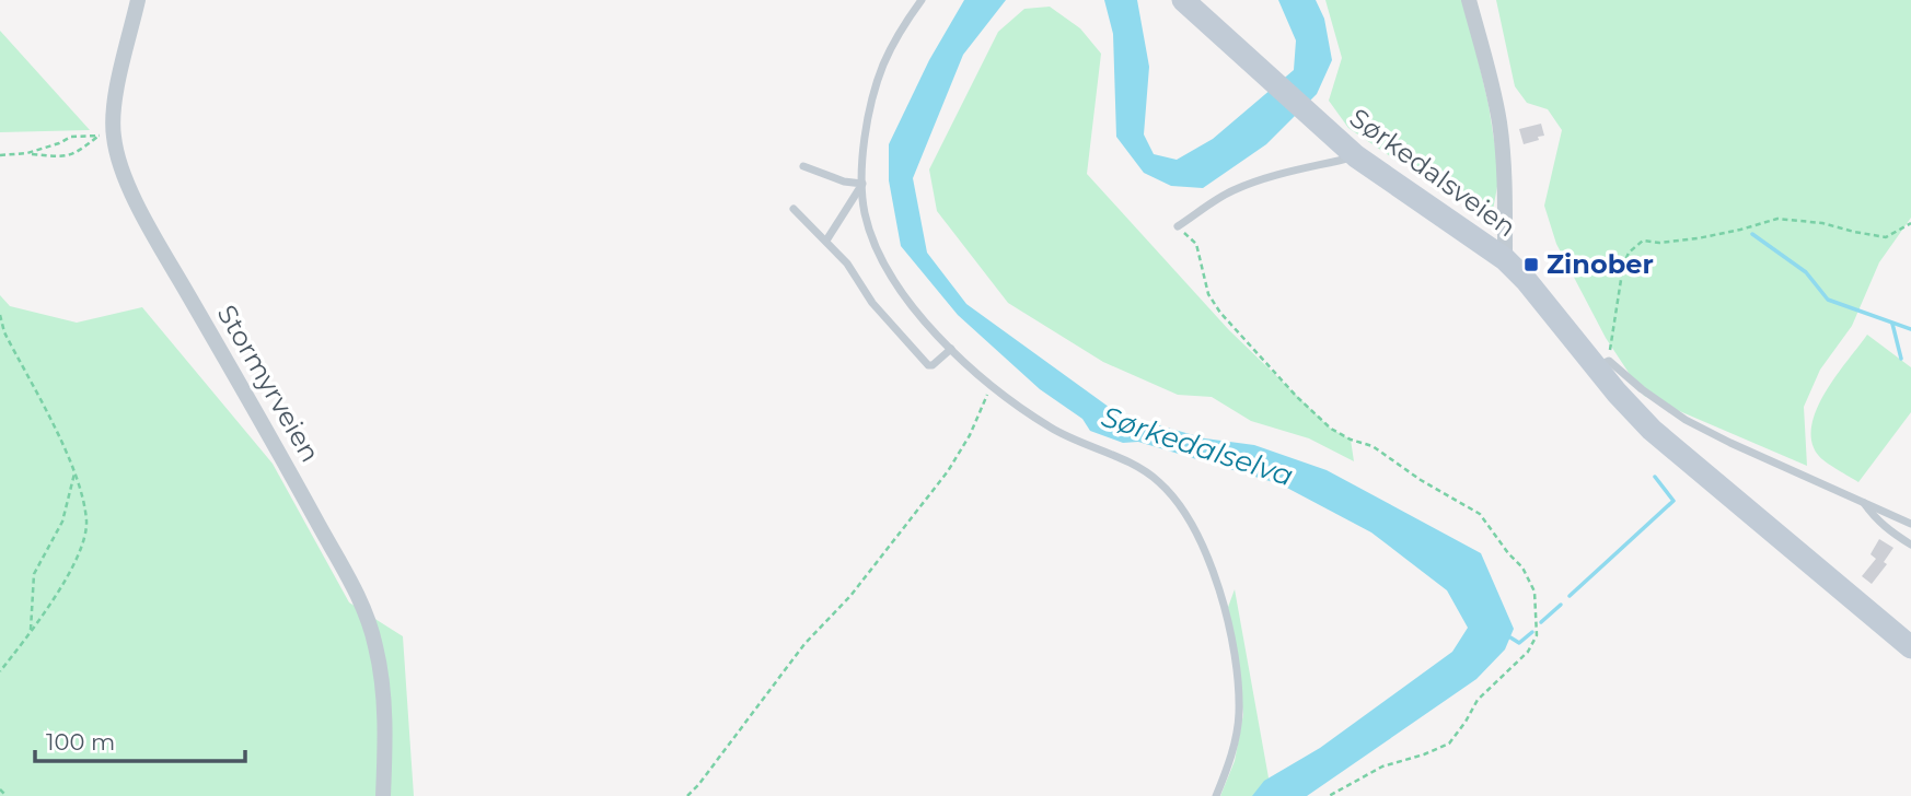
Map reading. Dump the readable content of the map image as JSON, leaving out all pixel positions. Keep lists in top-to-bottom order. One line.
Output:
{"streets":{"street":["Sørkedalsveien","Stormyrveien"]},"water":["Sørkedalselva"],"places":{"transit":["Zinober"]},"scale_bar":"100 m"}
